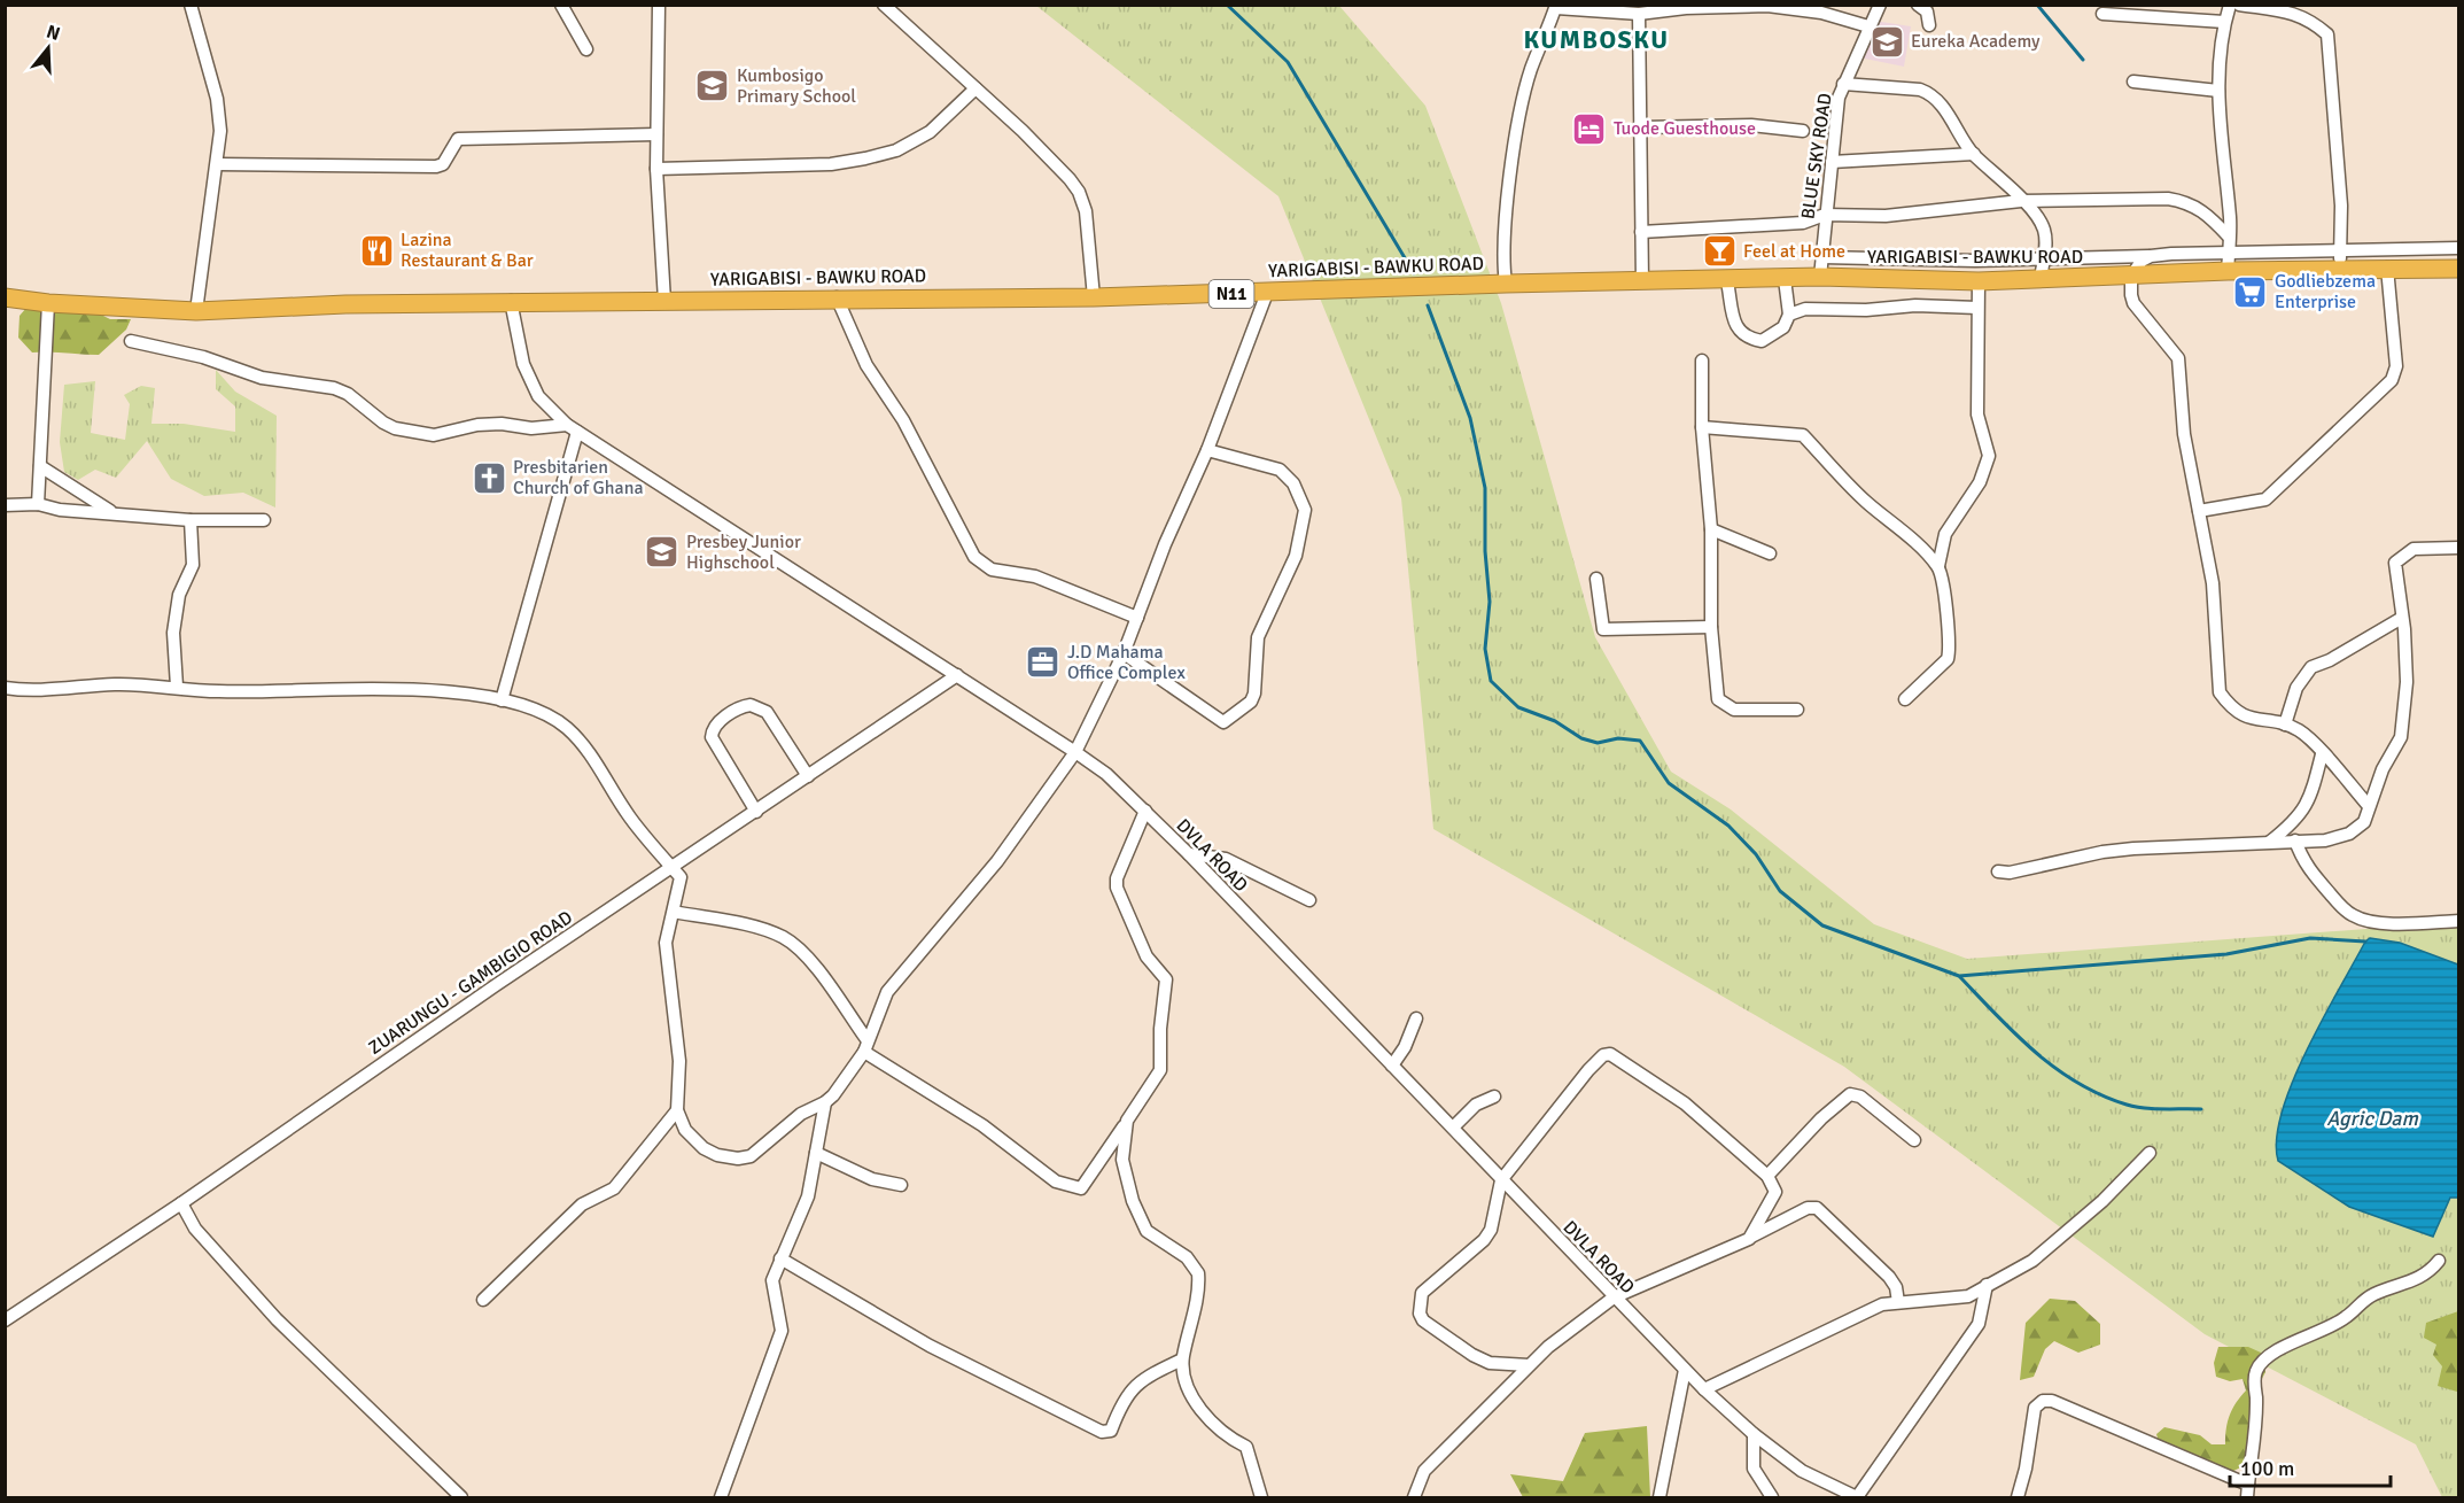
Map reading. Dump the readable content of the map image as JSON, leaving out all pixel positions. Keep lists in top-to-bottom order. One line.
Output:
{"streets":{"highway":["YARIGABISI - BAWKU ROAD","N11"],"street":["BLUE SKY ROAD","DVLA ROAD","ZUARUNGU - GAMBIGIO ROAD"]},"crossings":[["BLUE SKY ROAD","YARIGABISI - BAWKU ROAD"],["YARIGABISI - BAWKU ROAD","DVLA ROAD"],["DVLA ROAD","ZUARUNGU - GAMBIGIO ROAD"]],"districts":["KUMBOSKU"],"water":["Agric Dam"],"places":{"school or university":["Eureka Academy","Kumbosigo Primary School","Presbey Junior Highschool"],"hotel":["Tuode Guesthouse"],"restaurant":["Lazina Restaurant & Bar"],"bar":["Feel at Home"],"supermarket":["Godliebzema Enterprise"],"church":["Presbitarien Church of Ghana"],"office":["J.D Mahama Office Complex"]},"scale_bar":"100 m","north":"top"}
